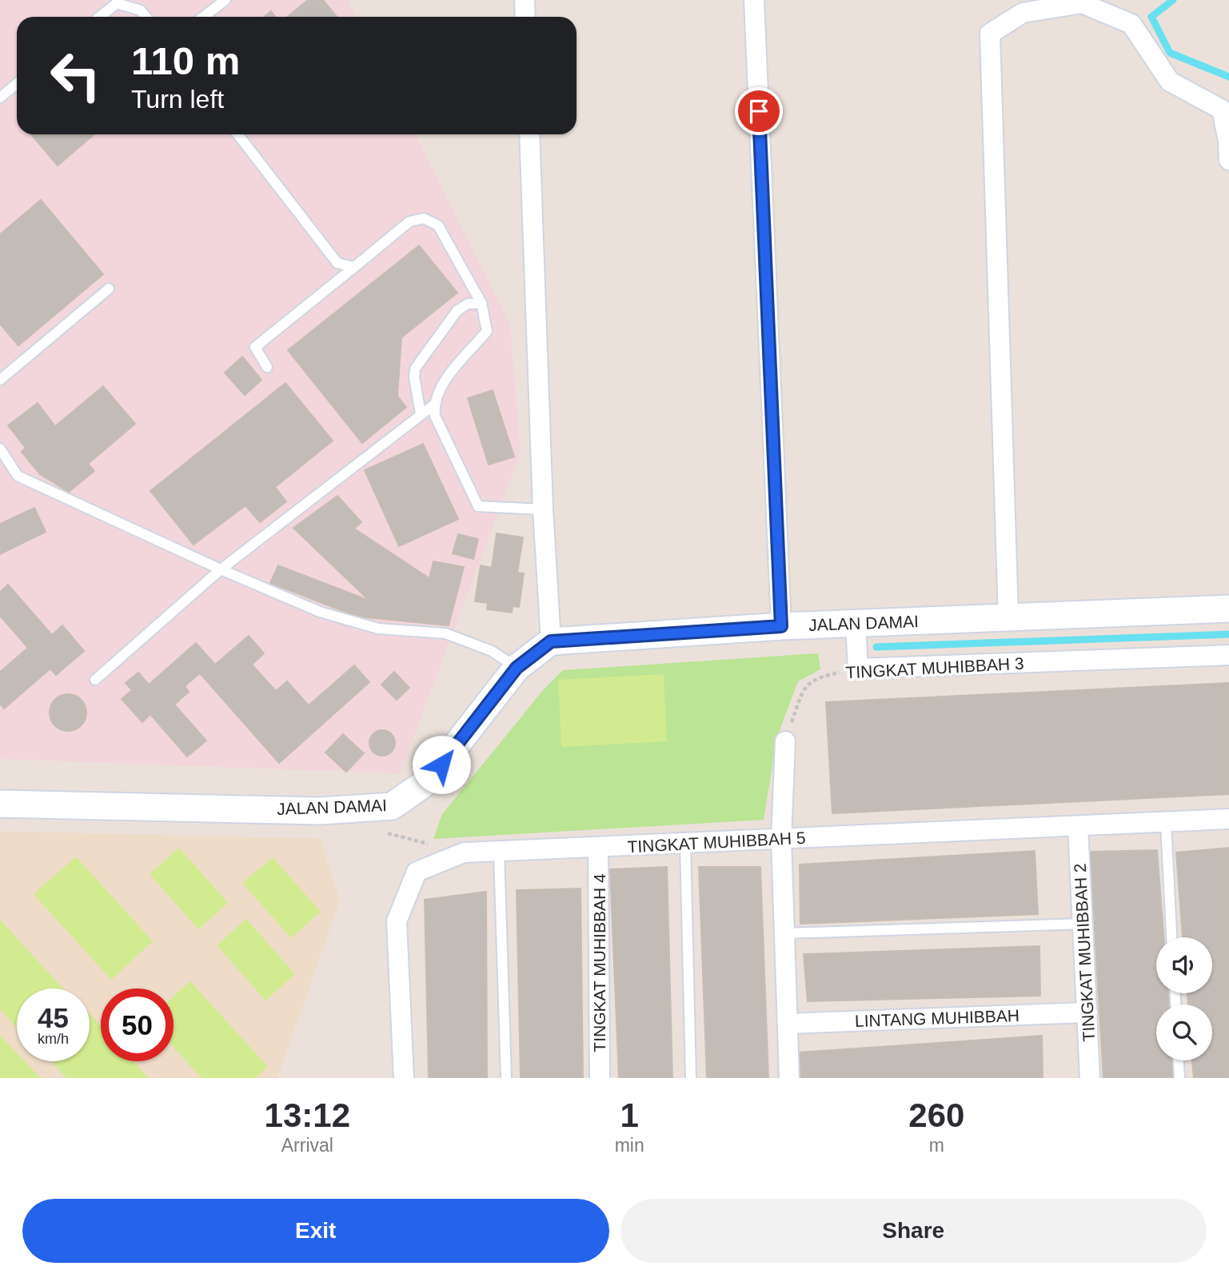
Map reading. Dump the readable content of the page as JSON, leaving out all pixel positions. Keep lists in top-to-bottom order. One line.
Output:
{"streets":{"main road":["JALAN DAMAI"],"street":["TINGKAT MUHIBBAH 3","TINGKAT MUHIBBAH 5","TINGKAT MUHIBBAH 2","TINGKAT MUHIBBAH 4","LINTANG MUHIBBAH"]},"crossings":[["TINGKAT MUHIBBAH 5","TINGKAT MUHIBBAH 2"],["TINGKAT MUHIBBAH 5","TINGKAT MUHIBBAH 4"],["TINGKAT MUHIBBAH 2","LINTANG MUHIBBAH"]],"page":{"turn":["110 m","Turn left"],"speed":"45 km/h","limit":"50","eta":["13:12","Arrival","1","min","260","m"],"buttons":["Exit","Share"]}}
